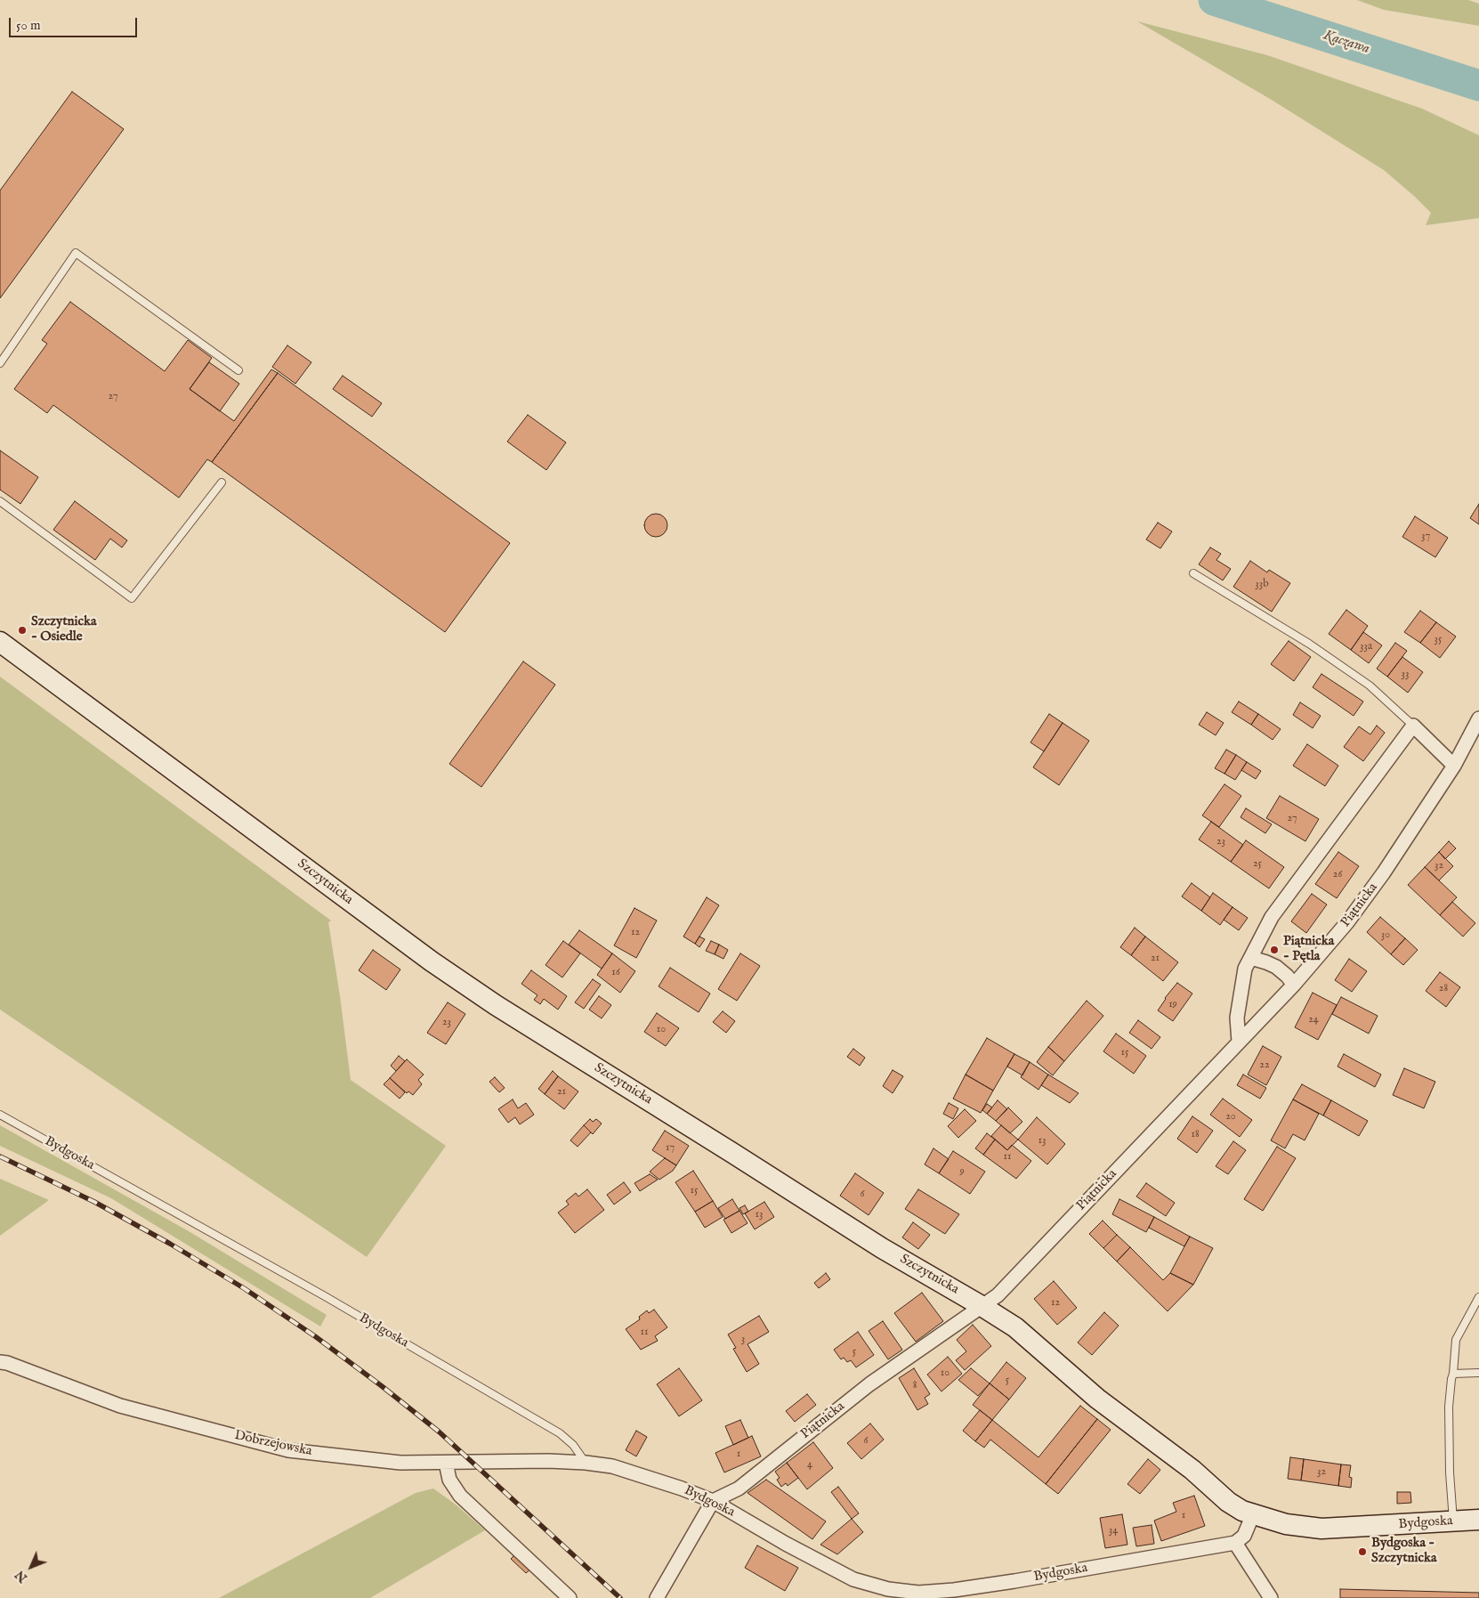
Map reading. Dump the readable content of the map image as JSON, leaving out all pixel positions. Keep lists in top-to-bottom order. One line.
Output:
{"streets":{"street":["Szczytnicka","Piątnicka","Bydgoska","Dobrzejowska"]},"crossings":[["Szczytnicka","Piątnicka"],["Szczytnicka","Bydgoska"],["Piątnicka","Bydgoska"],["Bydgoska","Dobrzejowska"]],"water":["Kaczawa"],"places":["Szczytnicka - Osiedle","Piątnicka - Pętla","Bydgoska - Szczytnicka"],"house_numbers":["27","37","33b","35","33a","33","27","23","25","32","26","12","30","21","16","28","19","24","23","10","15","22","21","20","18","13","17","11","9","15","6","13","12","11","3","5","10","5","8","6","1","4","32","1","34"],"scale_bar":"50 m","north":"bottom left"}
